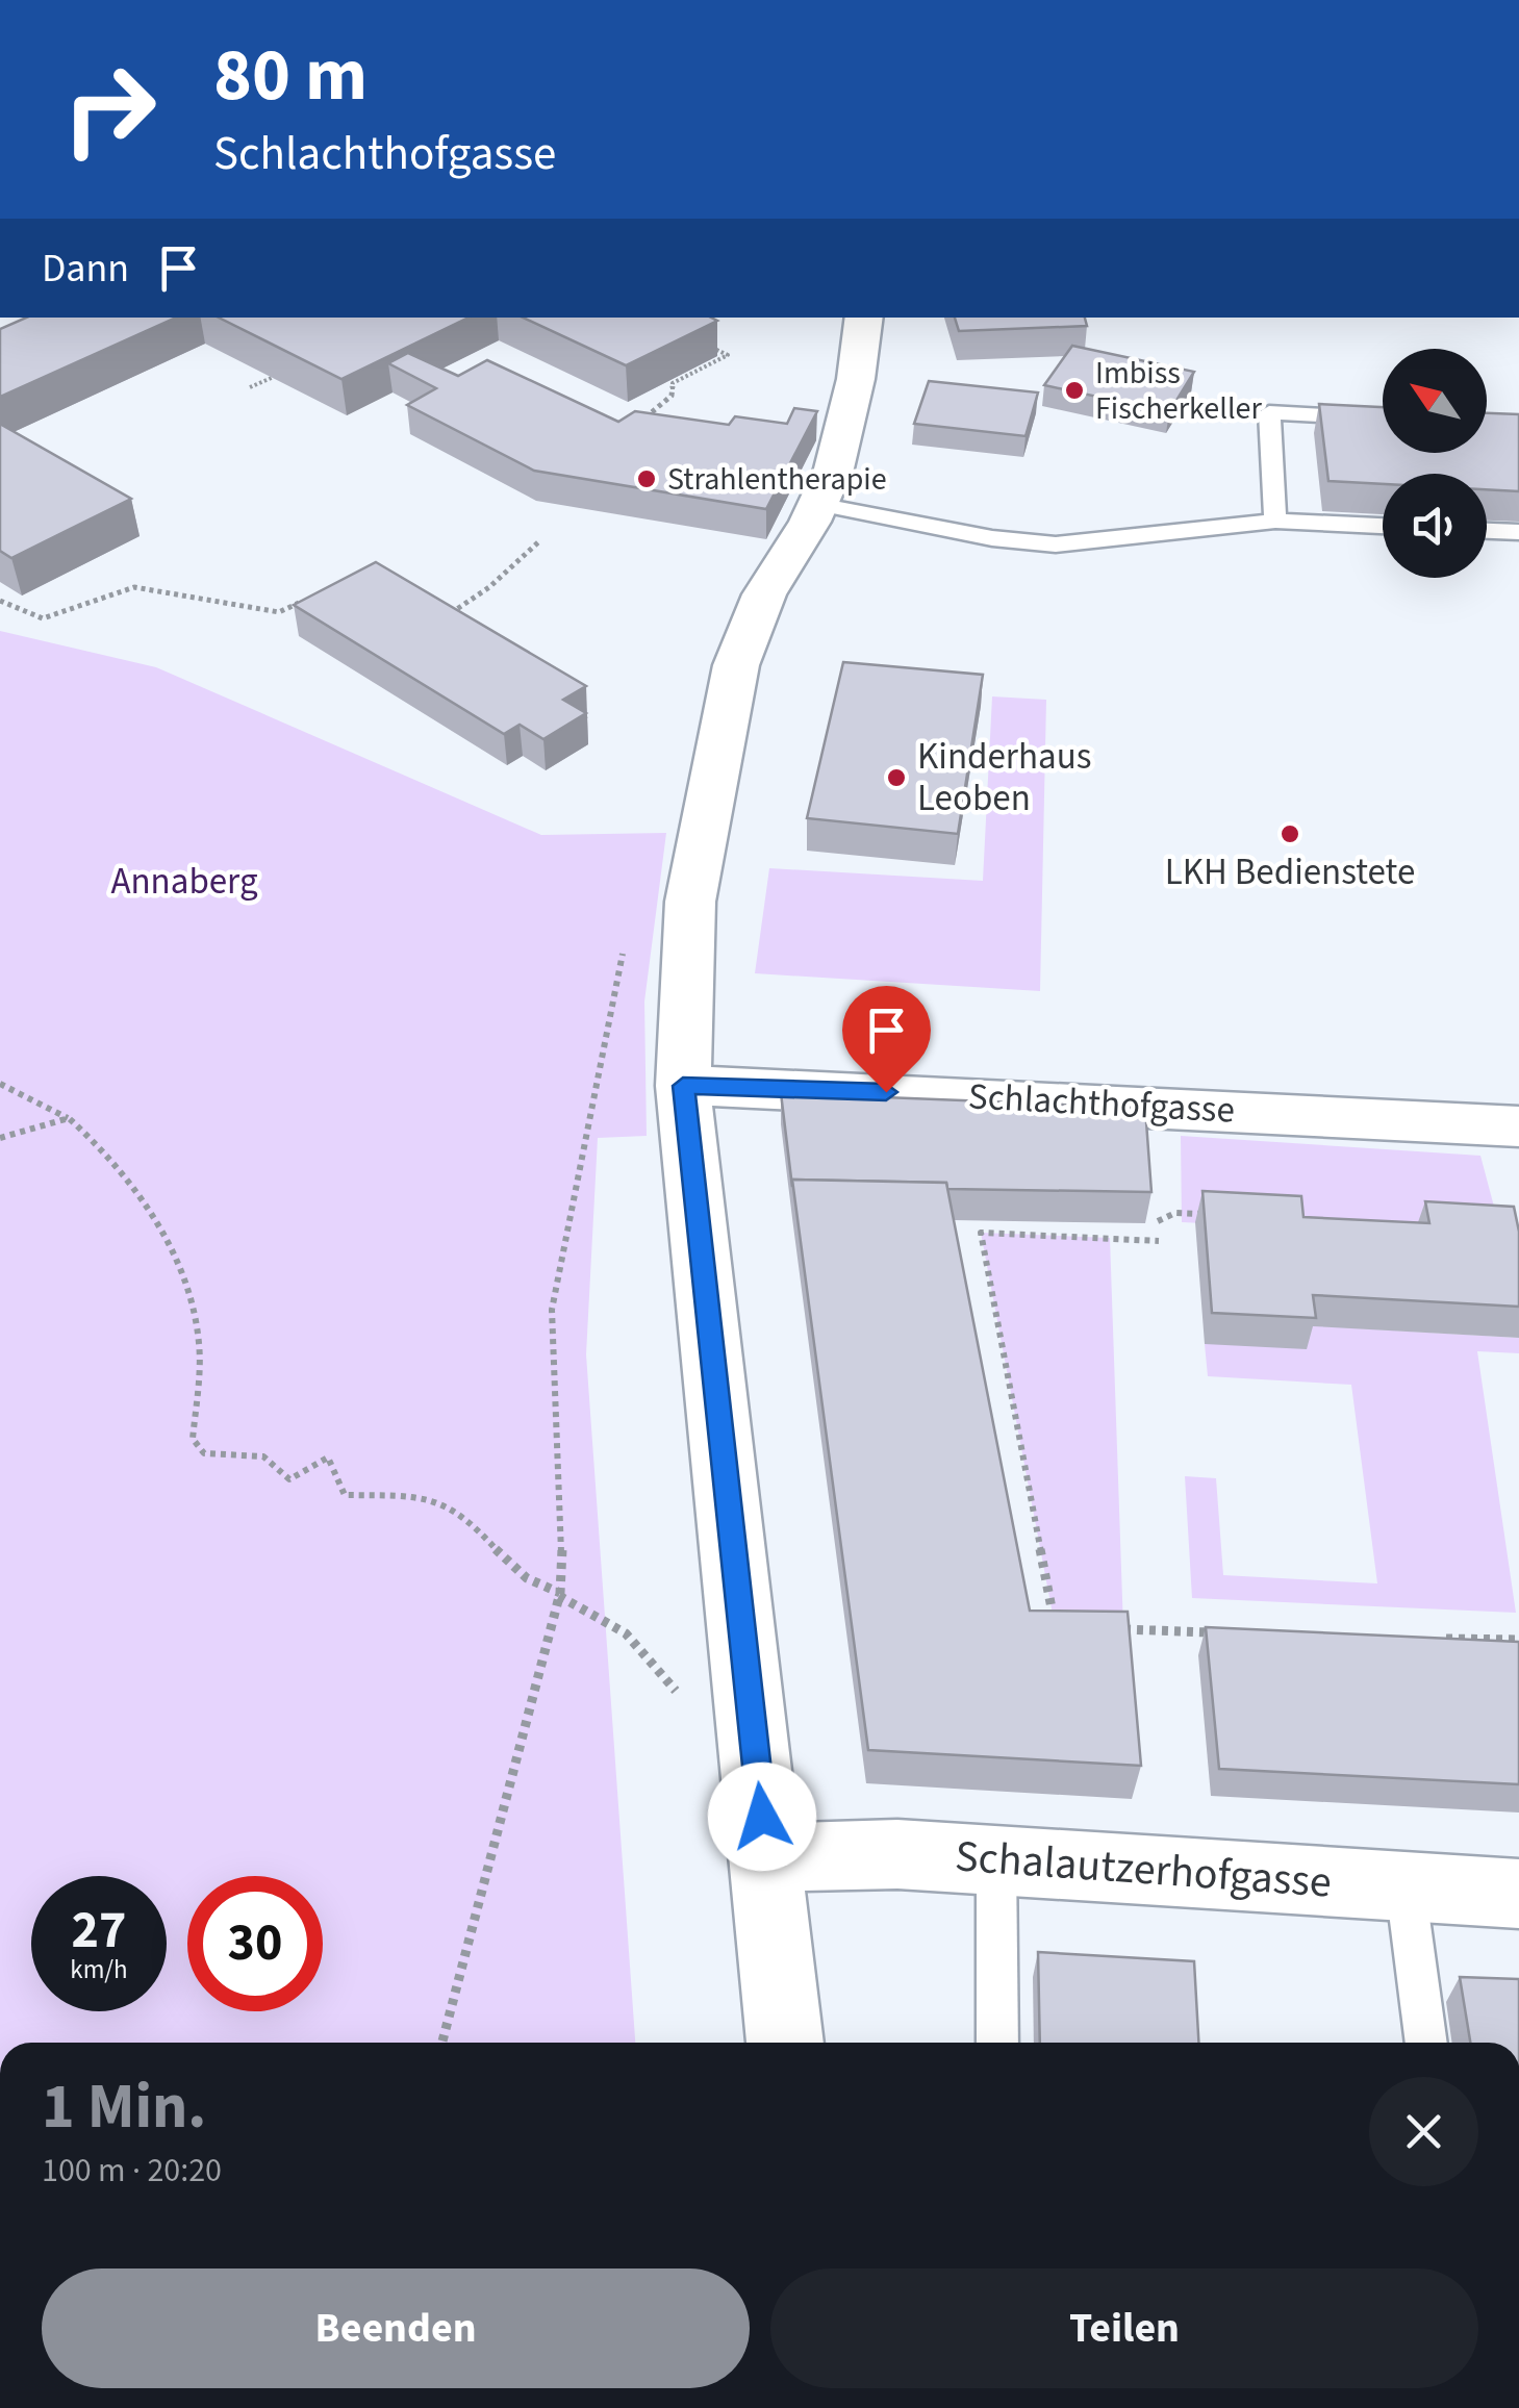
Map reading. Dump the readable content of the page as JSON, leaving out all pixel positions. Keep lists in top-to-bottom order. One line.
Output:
{"streets":{"street":["Schlachthofgasse","Schalautzerhofgasse"]},"parks":["Annaberg"],"places":["Imbiss Fischerkeller","Strahlentherapie","Kinderhaus Leoben","LKH Bedienstete"],"north":"top left","page":{"turn":["80 m","Schlachthofgasse"],"then":"Dann","speed":"27 km/h","limit":"30","heading":["1 Min.","100 m · 20:20"],"buttons":["Beenden","Teilen"]}}
